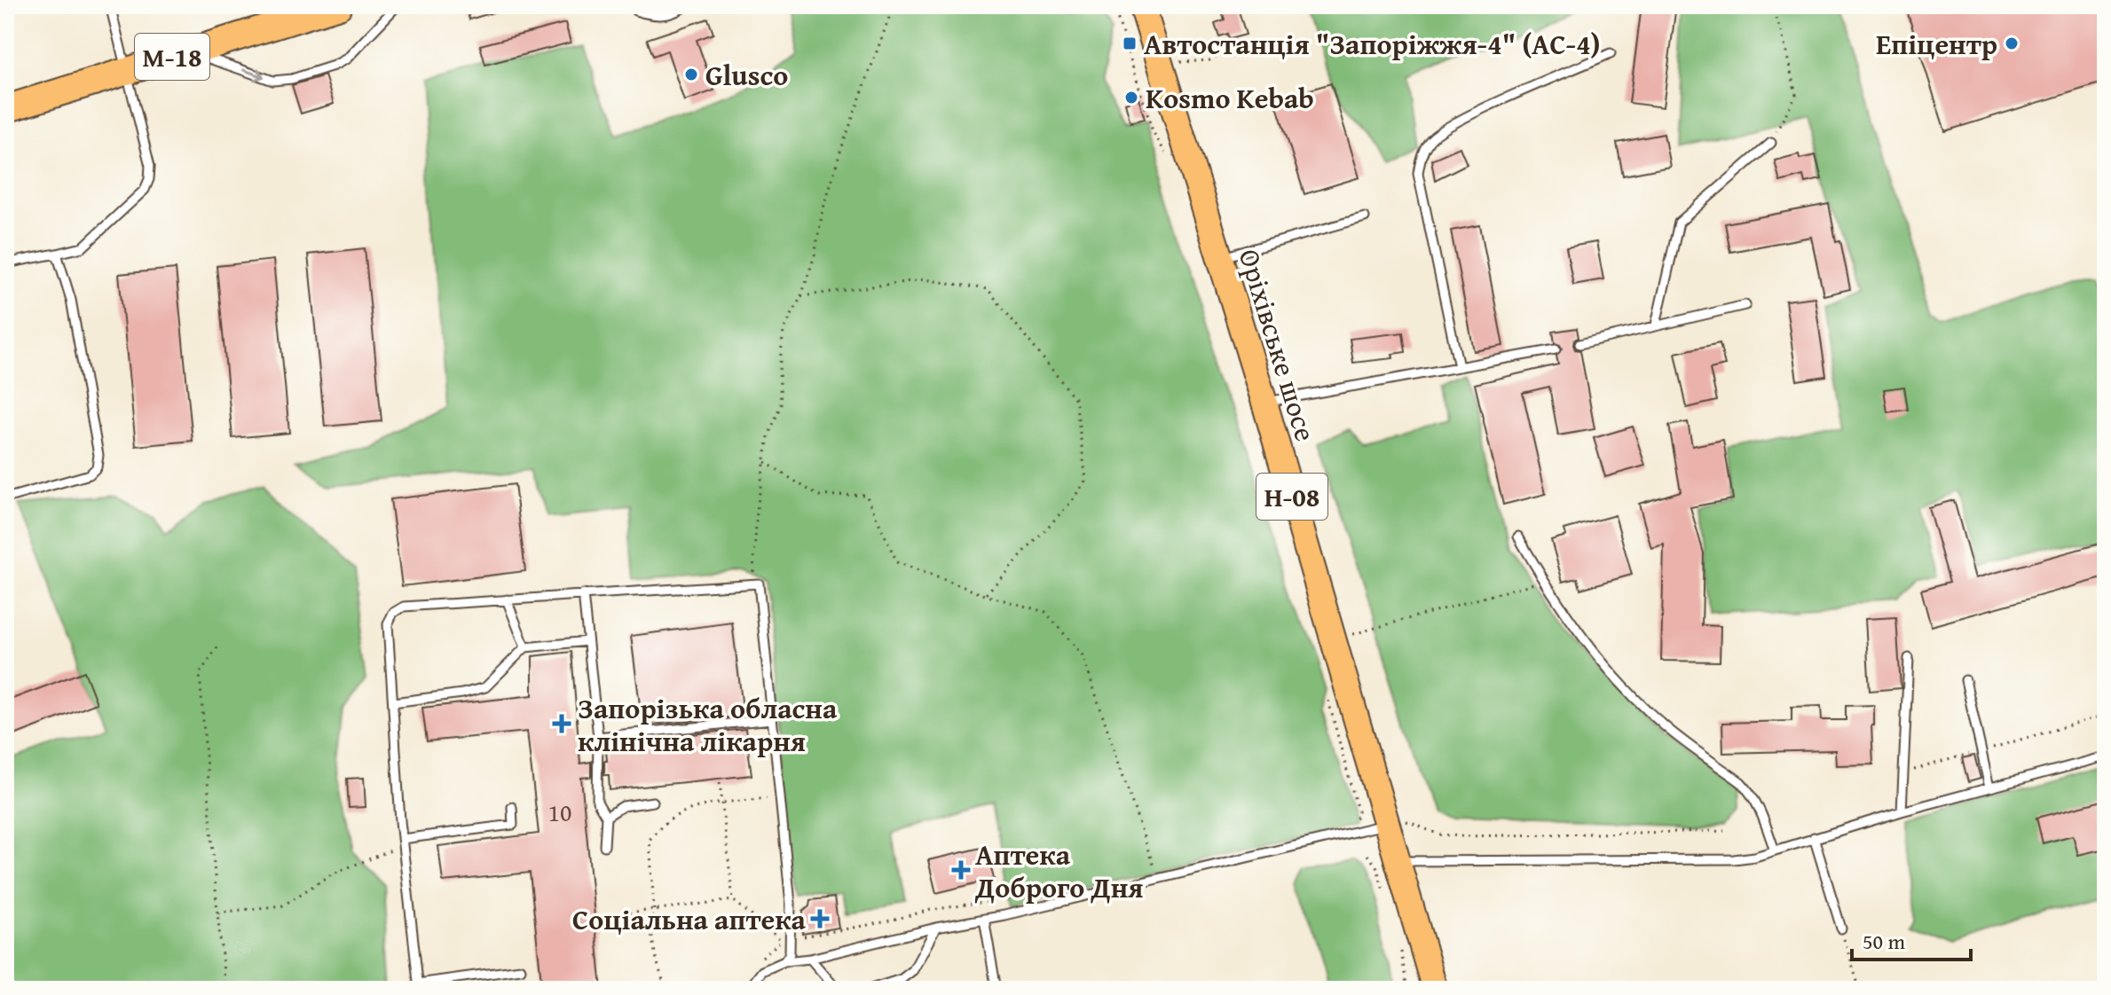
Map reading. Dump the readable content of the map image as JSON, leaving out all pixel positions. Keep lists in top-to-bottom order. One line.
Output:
{"streets":{"highway":["М-18"],"main road":["Оріхівське шосе","Н-08"]},"places":{"transit":["Автостанція \"Запоріжжя-4\" (АС-4)"],"other":["Епіцентр","Glusco","Kosmo Kebab"],"health":["Запорізька обласна клінічна лікарня","Аптека Доброго Дня","Соціальна аптека"]},"house_numbers":["10"],"scale_bar":"50 m"}
